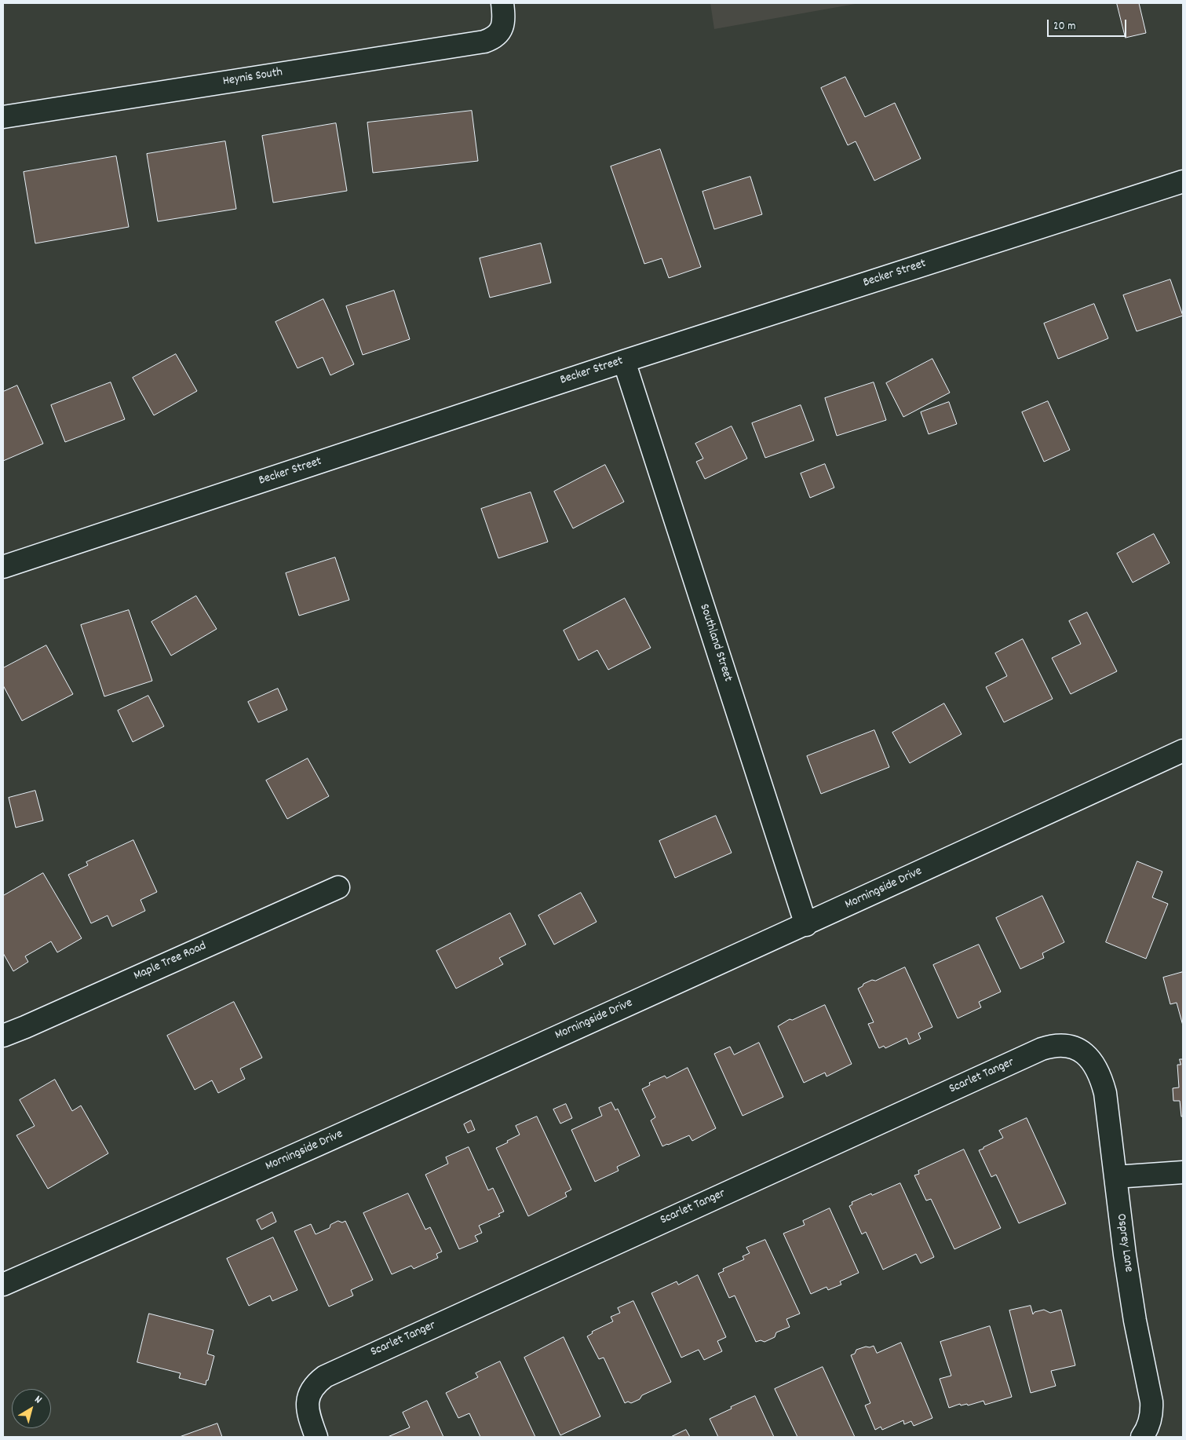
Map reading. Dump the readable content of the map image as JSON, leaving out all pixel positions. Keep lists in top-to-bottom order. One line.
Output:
{"streets":{"street":["Heynis South","Becker Street","Southland Street","Morningside Drive","Maple Tree Road","Scarlet Tanger","Osprey Lane"]},"crossings":[["Becker Street","Southland Street"],["Southland Street","Morningside Drive"],["Scarlet Tanger","Osprey Lane"]],"scale_bar":"20 m","north":"top right"}
